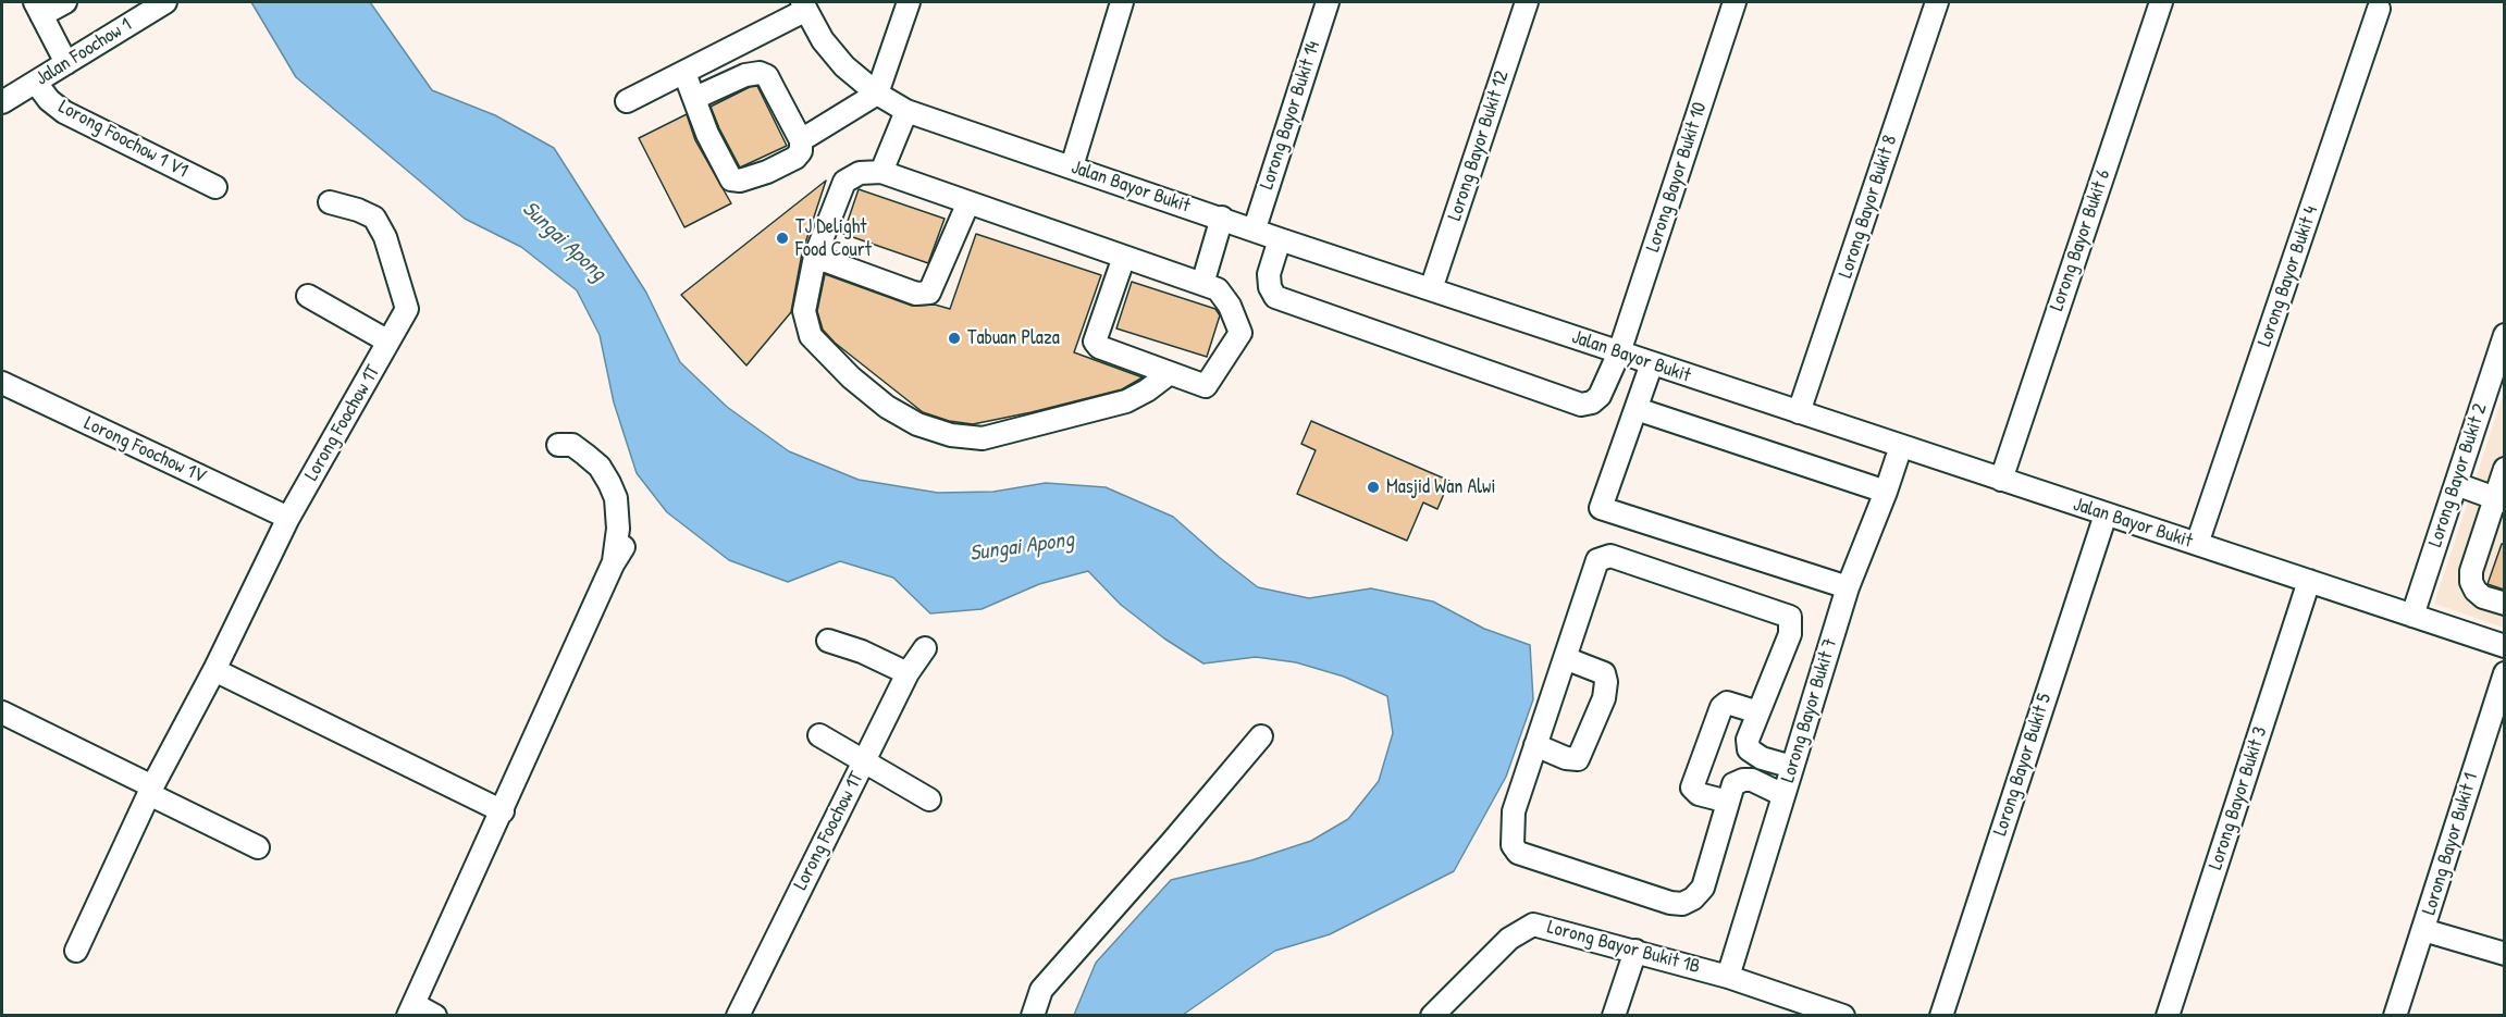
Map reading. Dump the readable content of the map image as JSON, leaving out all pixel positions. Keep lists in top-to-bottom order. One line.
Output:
{"streets":{"street":["Jalan Foochow 1","Lorong Bayor Bukit 14","Lorong Foochow 1 V1","Lorong Bayor Bukit 12","Lorong Bayor Bukit 10","Jalan Bayor Bukit","Lorong Bayor Bukit 8","Lorong Bayor Bukit 6","Lorong Bayor Bukit 4","Lorong Foochow 1T","Lorong Foochow 1V","Lorong Bayor Bukit 2","Lorong Bayor Bukit 7","Lorong Bayor Bukit 5","Lorong Bayor Bukit 3","Lorong Bayor Bukit 1","Lorong Bayor Bukit 1B"]},"crossings":[["Jalan Foochow 1","Lorong Foochow 1 V1"],["Lorong Bayor Bukit 14","Jalan Bayor Bukit"],["Lorong Bayor Bukit 12","Jalan Bayor Bukit"],["Lorong Bayor Bukit 10","Jalan Bayor Bukit"],["Jalan Bayor Bukit","Lorong Bayor Bukit 8"],["Jalan Bayor Bukit","Lorong Bayor Bukit 6"],["Jalan Bayor Bukit","Lorong Bayor Bukit 4"],["Jalan Bayor Bukit","Lorong Bayor Bukit 2"],["Jalan Bayor Bukit","Lorong Bayor Bukit 7"],["Jalan Bayor Bukit","Lorong Bayor Bukit 5"],["Jalan Bayor Bukit","Lorong Bayor Bukit 3"],["Lorong Foochow 1T","Lorong Foochow 1V"],["Lorong Bayor Bukit 7","Lorong Bayor Bukit 1B"]],"water":["Sungai Apong"],"places":["TJ Delight Food Court","Tabuan Plaza","Masjid Wan Alwi"]}
